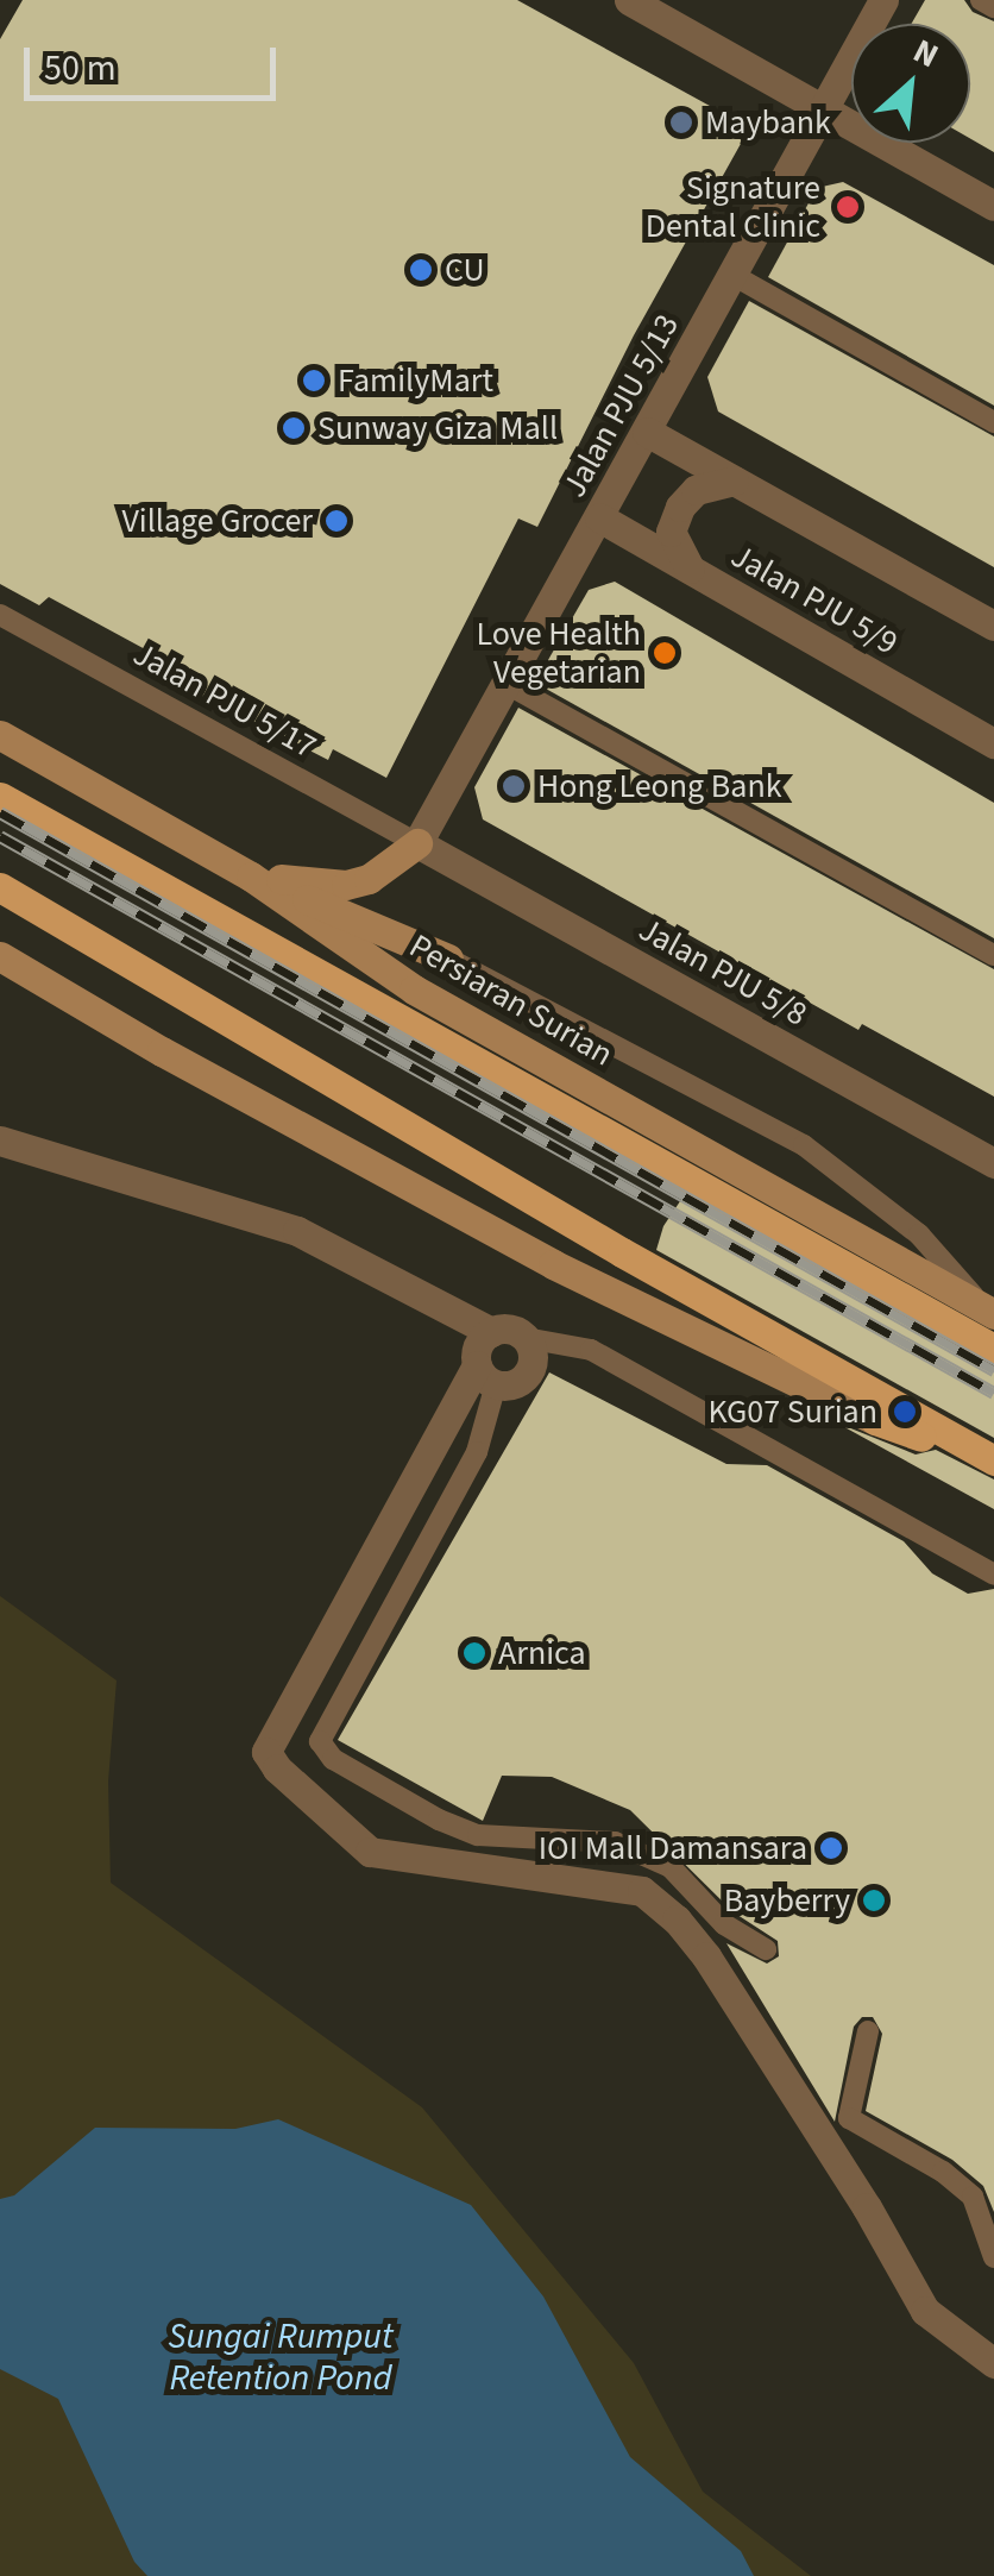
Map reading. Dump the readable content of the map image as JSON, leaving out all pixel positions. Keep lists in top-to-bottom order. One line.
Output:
{"streets":{"main road":["Persiaran Surian"],"street":["Jalan PJU 5/13","Jalan PJU 5/9","Jalan PJU 5/8"],"lane":["Jalan PJU 5/17"]},"crossings":[["Jalan PJU 5/13","Jalan PJU 5/9"],["Jalan PJU 5/13","Jalan PJU 5/17"],["Jalan PJU 5/13","Jalan PJU 5/8"],["Jalan PJU 5/17","Jalan PJU 5/8"]],"water":["Sungai Rumput Retention Pond"],"places":["Maybank","Signature Dental Clinic","CU","FamilyMart","Sunway Giza Mall","Village Grocer","Love Health Vegetarian","Hong Leong Bank","KG07 Surian","Arnica","IOI Mall Damansara","Bayberry"],"scale_bar":"50 m","north":"top right"}
